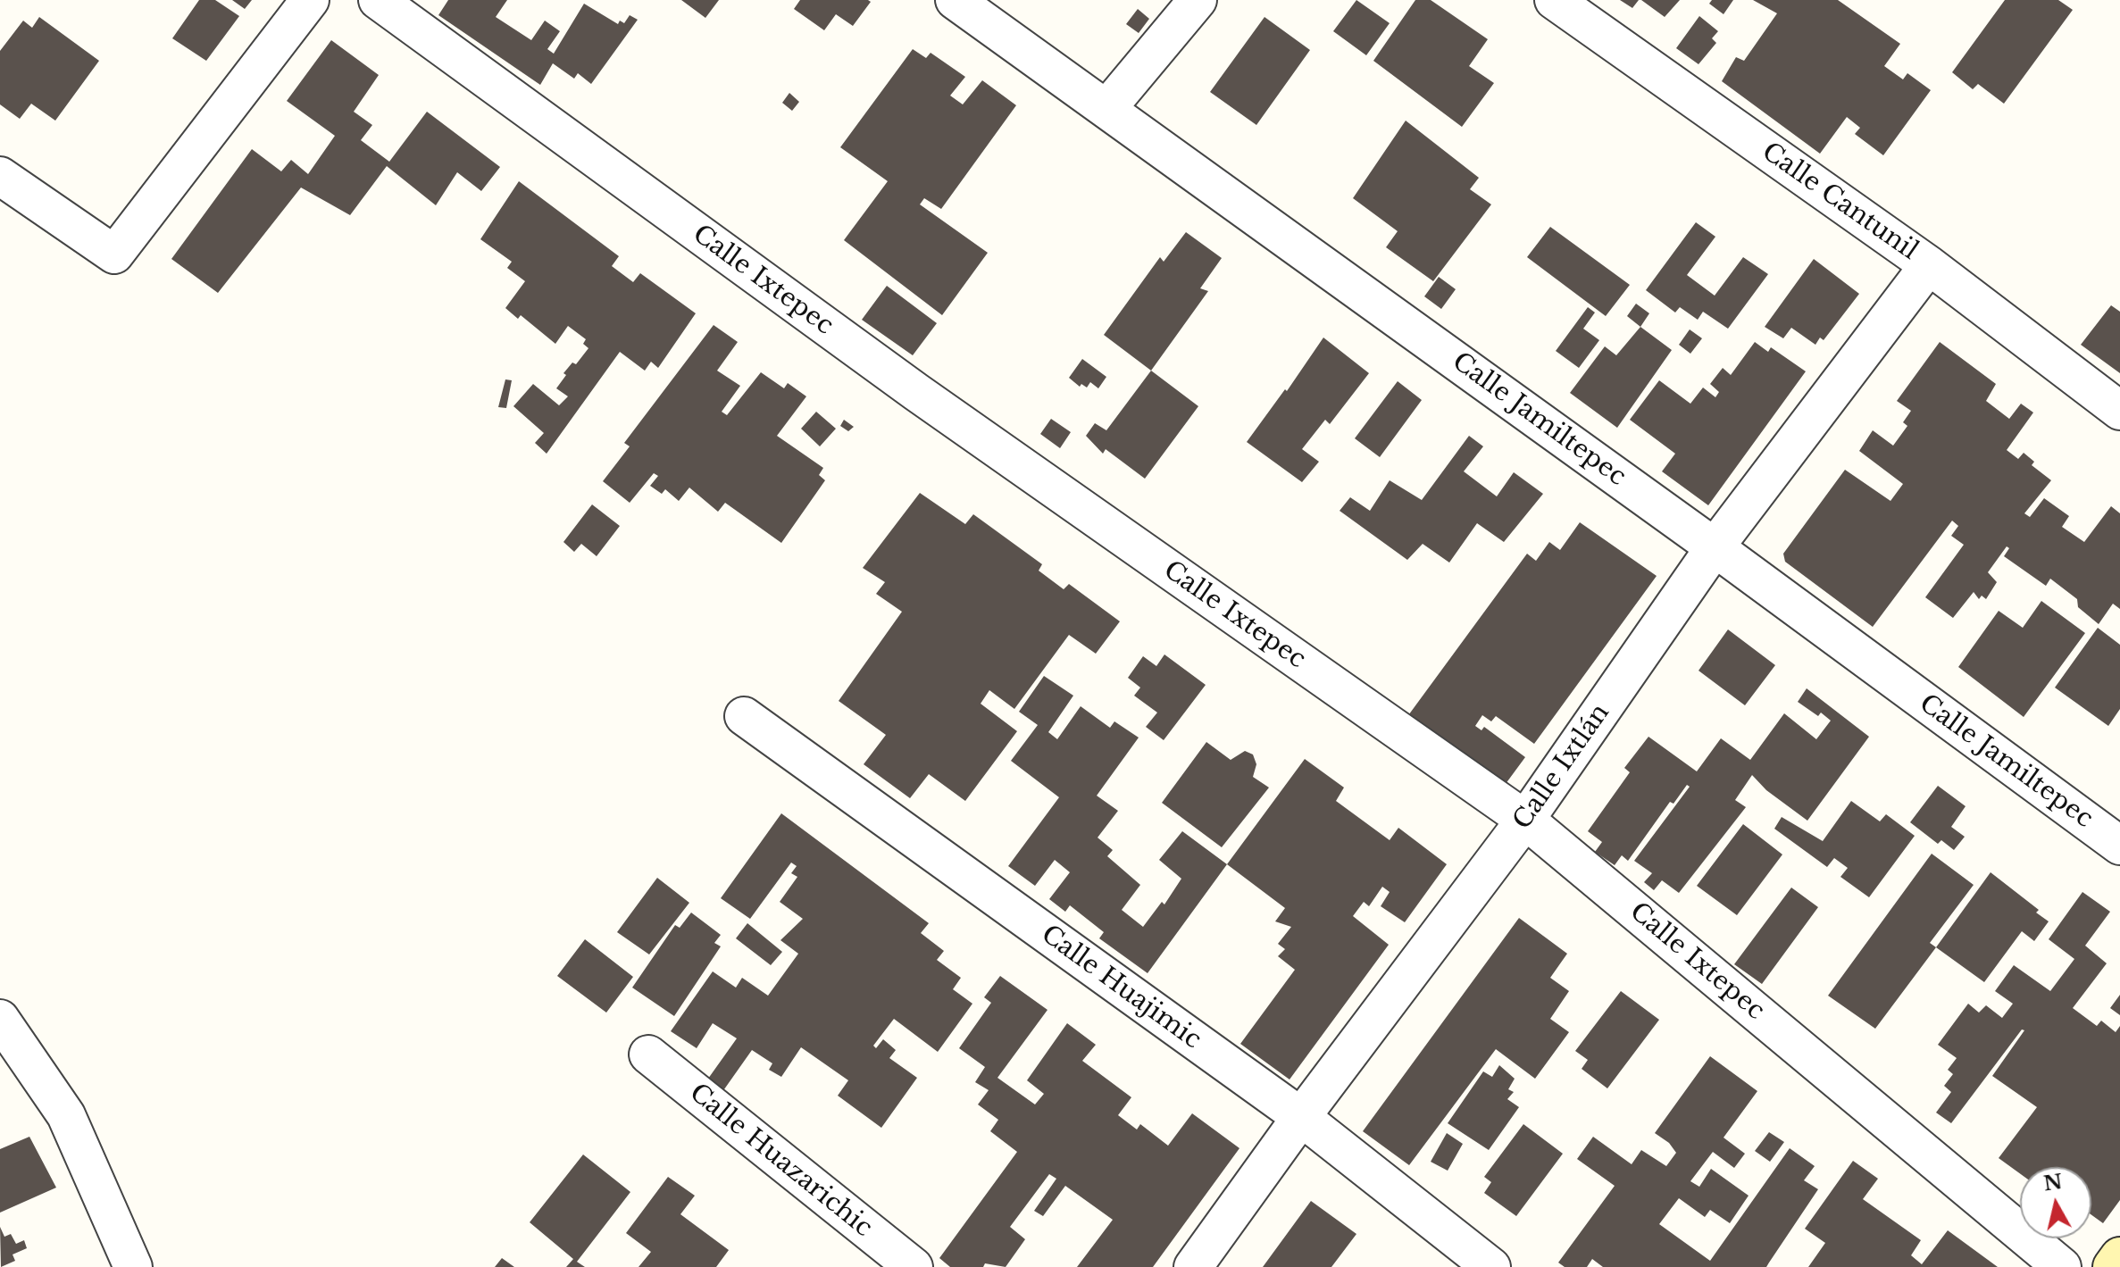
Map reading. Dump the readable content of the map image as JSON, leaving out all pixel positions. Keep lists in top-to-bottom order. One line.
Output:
{"streets":{"street":["Calle Cantunil","Calle Ixtepec","Calle Jamiltepec","Calle Ixtlán","Calle Huajimic","Calle Huazarichic"]},"crossings":[["Calle Cantunil","Calle Ixtlán"],["Calle Ixtepec","Calle Ixtlán"],["Calle Jamiltepec","Calle Ixtlán"],["Calle Ixtlán","Calle Huajimic"]],"north":"top"}
